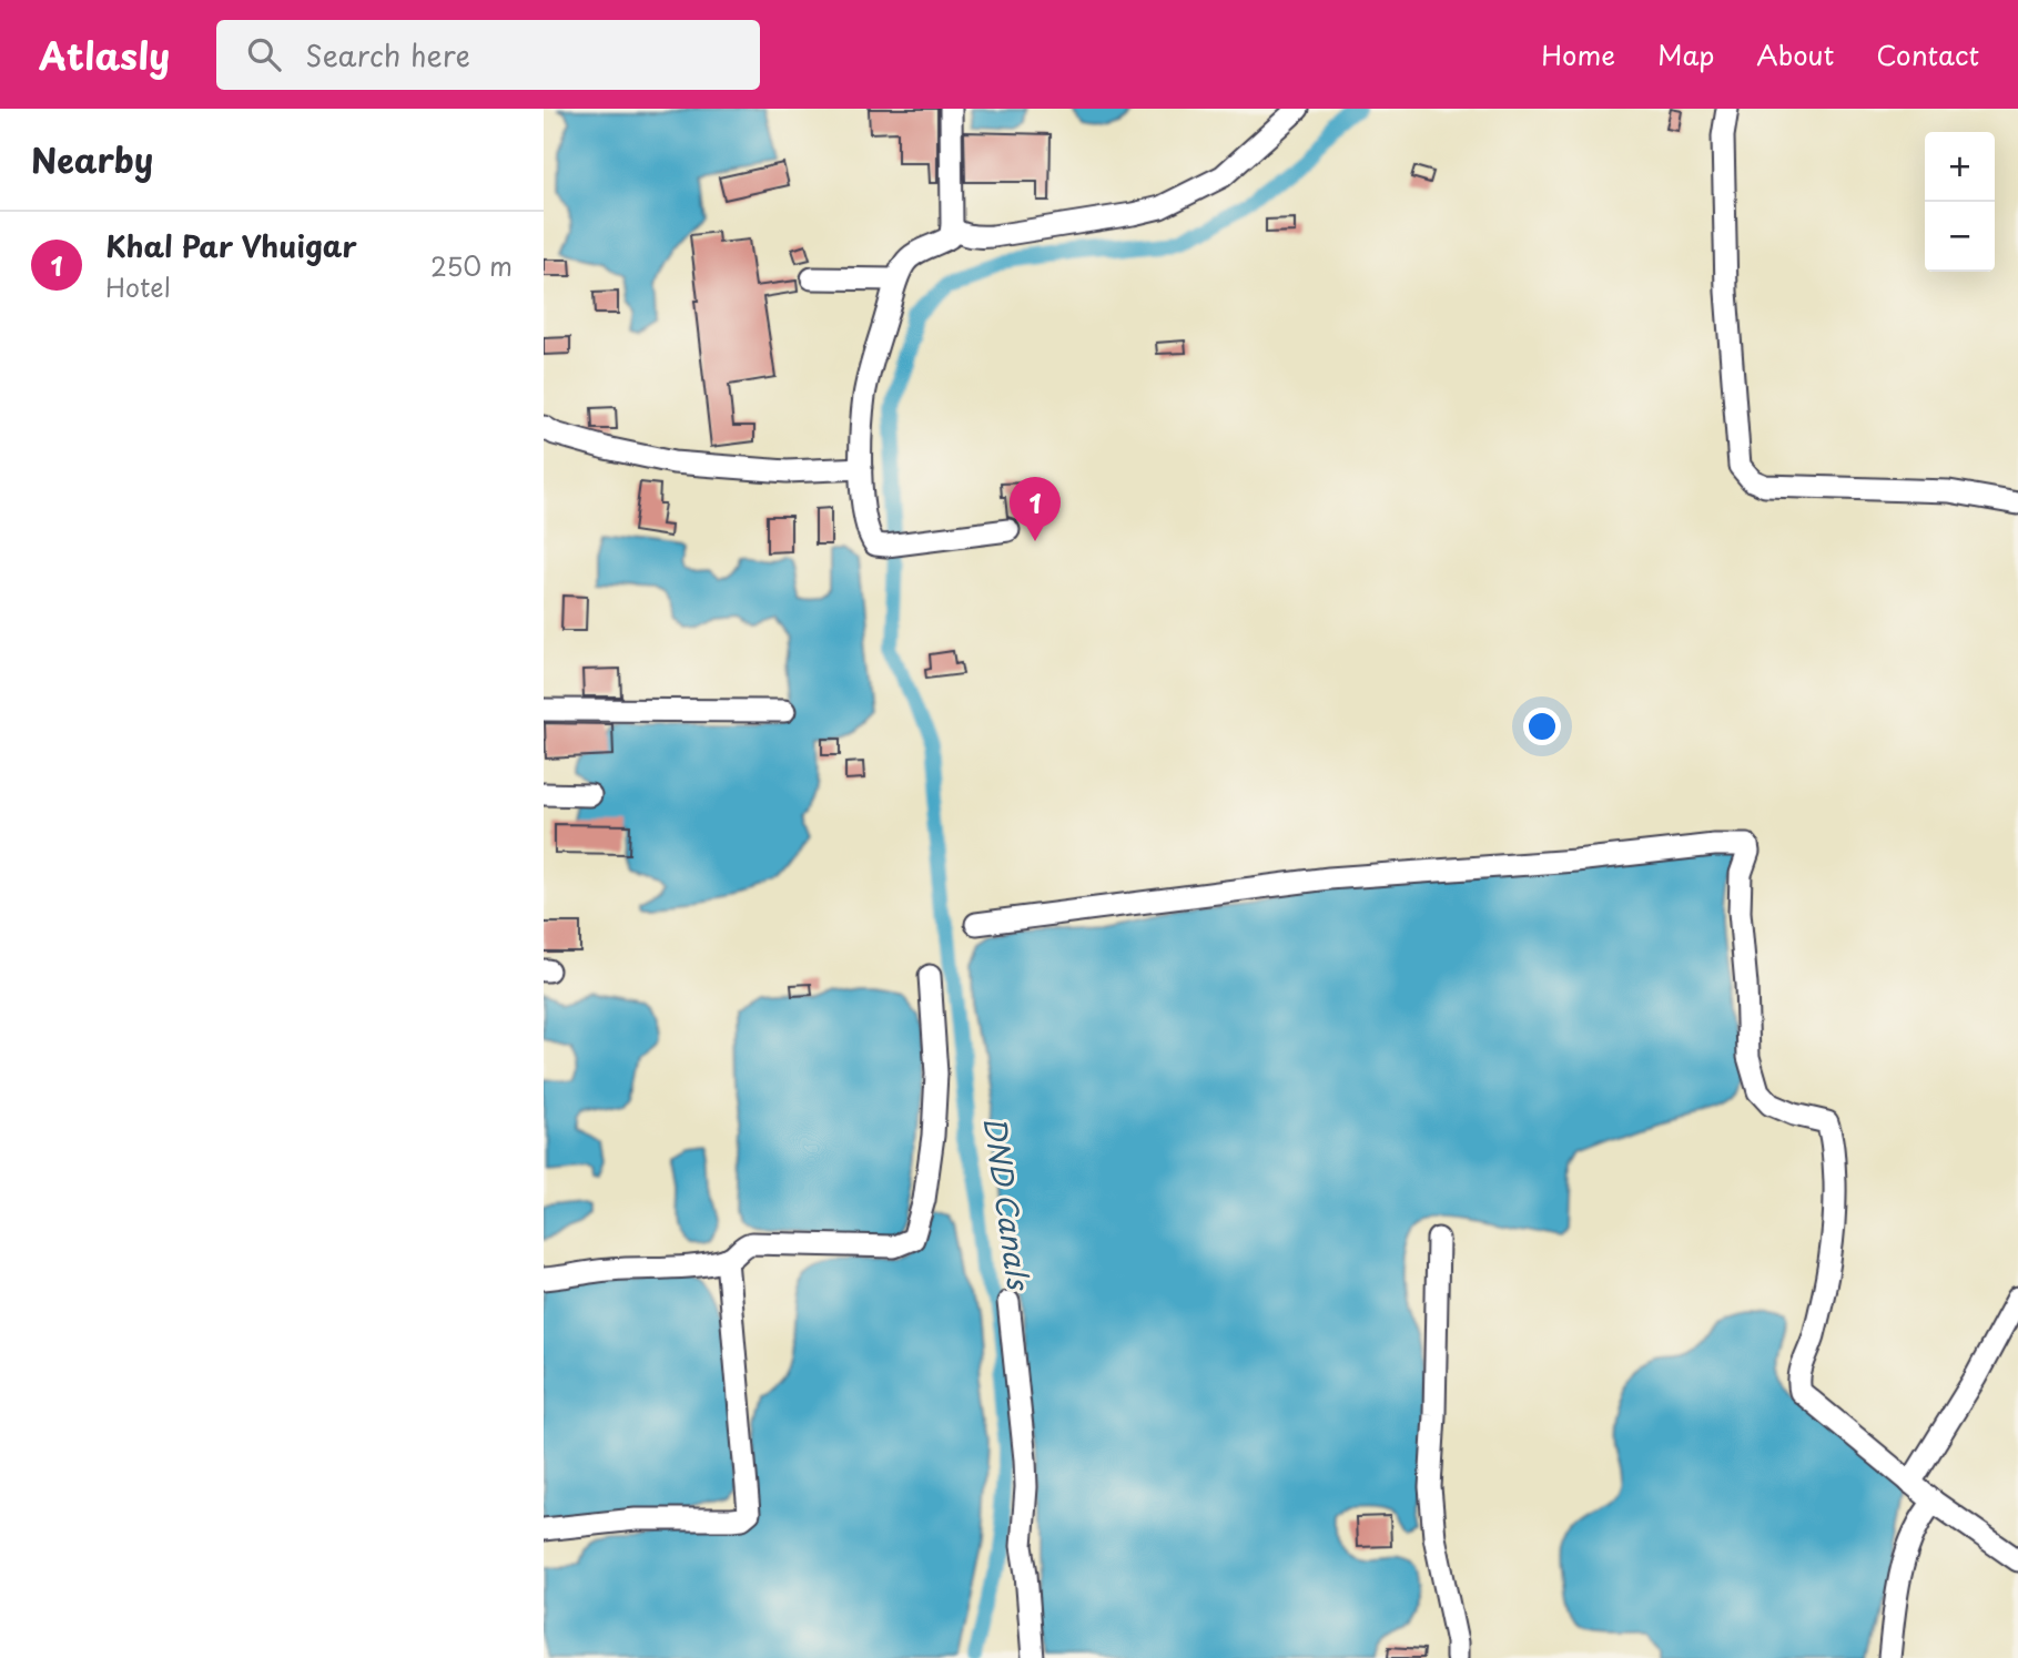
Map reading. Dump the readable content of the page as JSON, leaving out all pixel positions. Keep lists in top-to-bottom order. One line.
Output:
{"water":["DND Canals"],"page":{"header":"Atlasly","search":"Search here","nav":["Home","Map","About","Contact"],"heading":"Nearby","map_buttons":["+","−"],"list":[{"mark":"1","name":"Khal Par Vhuigar","note":"Hotel","value":"250 m"}],"pins":"1"}}
